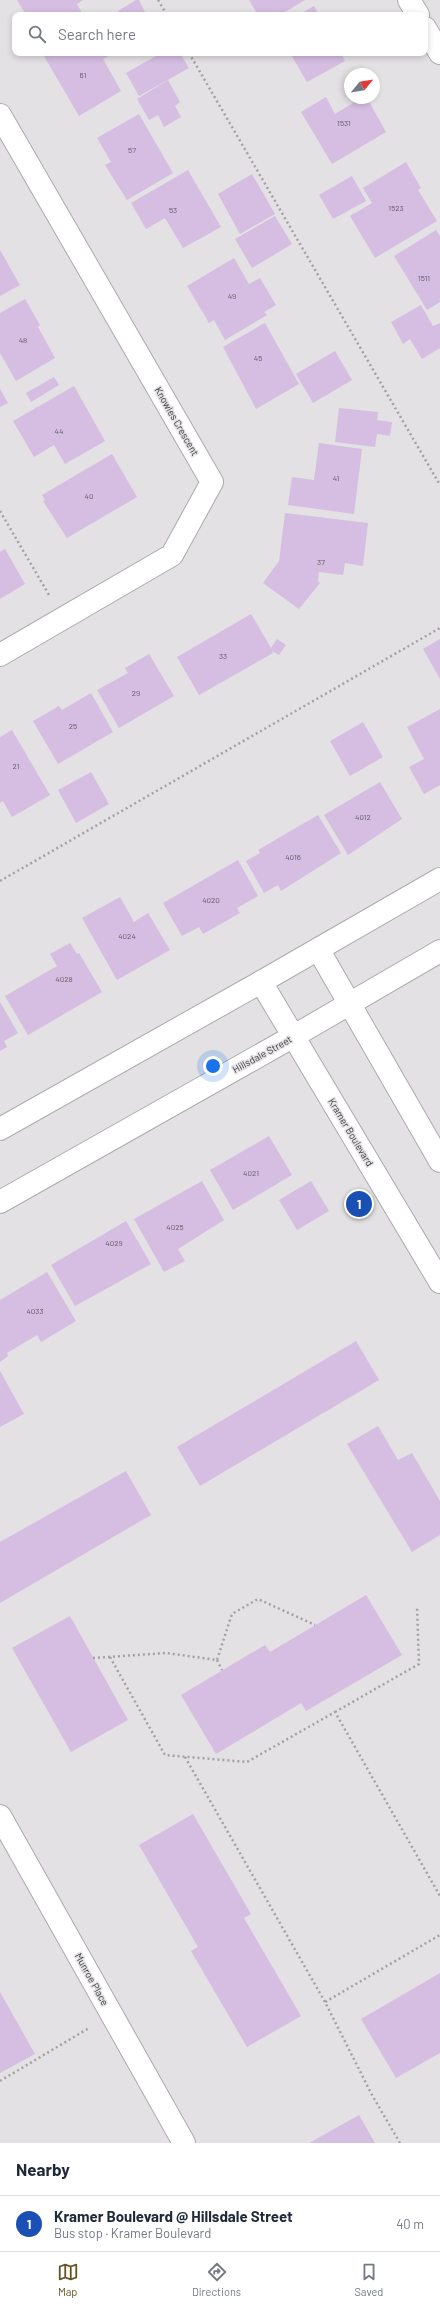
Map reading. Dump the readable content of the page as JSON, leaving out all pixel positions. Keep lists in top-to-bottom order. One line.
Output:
{"streets":{"street":["Knowles Crescent","Hillsdale Street","Kramer Boulevard","Munroe Place"]},"crossings":[["Hillsdale Street","Kramer Boulevard"]],"house_numbers":["61","1531","57","1523","53","1511","49","48","45","44","41","40","37","33","29","25","21","4012","4016","4020","4024","4028","4021","4025","4029","4033"],"north":"top right","page":{"search":"Search here","pins":"1","heading":"Nearby","list":[{"mark":"1","name":"Kramer Boulevard @ Hillsdale Street","note":"Bus stop · Kramer Boulevard","value":"40 m"}],"nav":["Map","Directions","Saved"]}}
